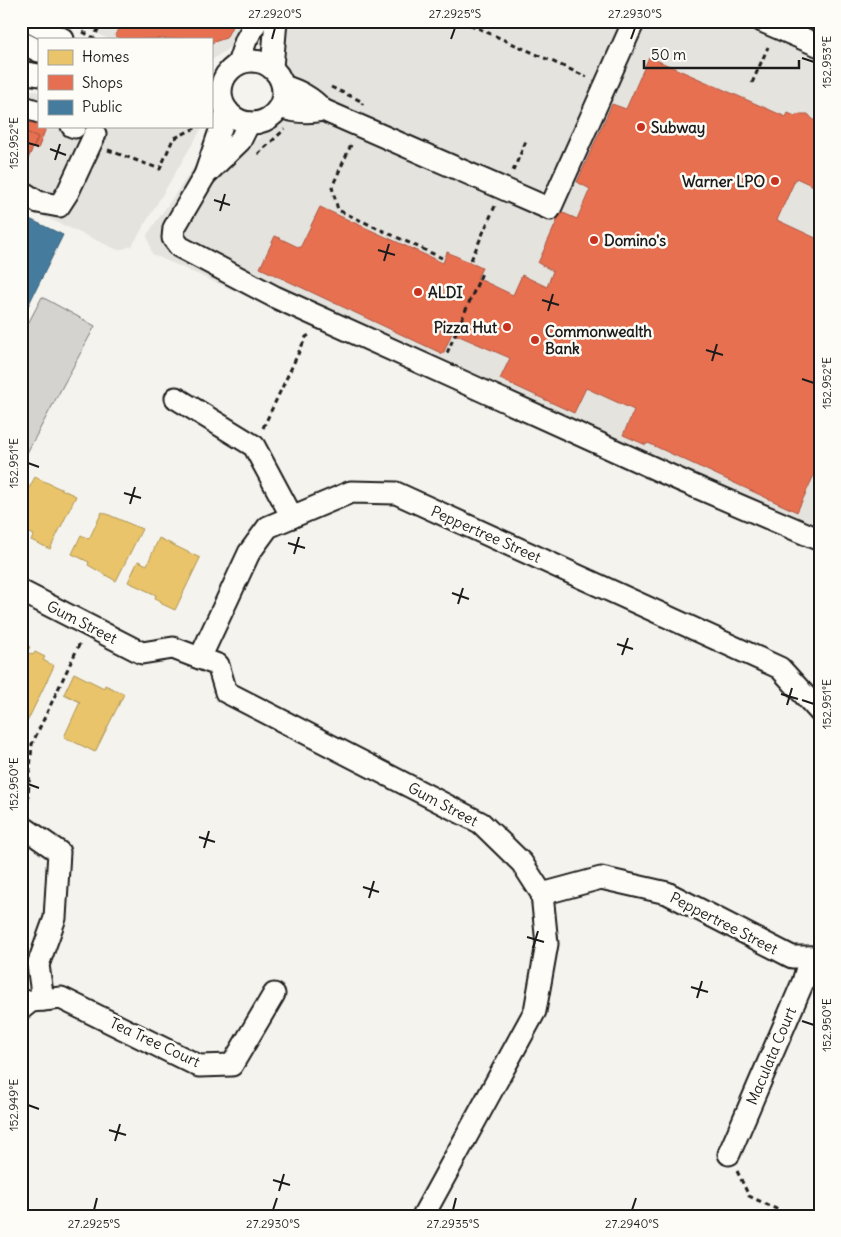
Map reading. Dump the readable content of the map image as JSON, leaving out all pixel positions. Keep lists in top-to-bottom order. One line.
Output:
{"streets":{"street":["Peppertree Street","Gum Street","Tea Tree Court","Maculata Court"]},"crossings":[["Peppertree Street","Gum Street"],["Peppertree Street","Maculata Court"]],"places":["Subway","Warner LPO","Domino's","ALDI","Pizza Hut","Commonwealth Bank"],"legend":["Homes","Shops","Public"],"scale_bar":"50 m","coordinates":["27.2920°S","27.2925°S","27.2930°S","152.953°E","152.952°E","152.951°E","152.950°E","152.949°E","27.2935°S","27.2940°S"]}
